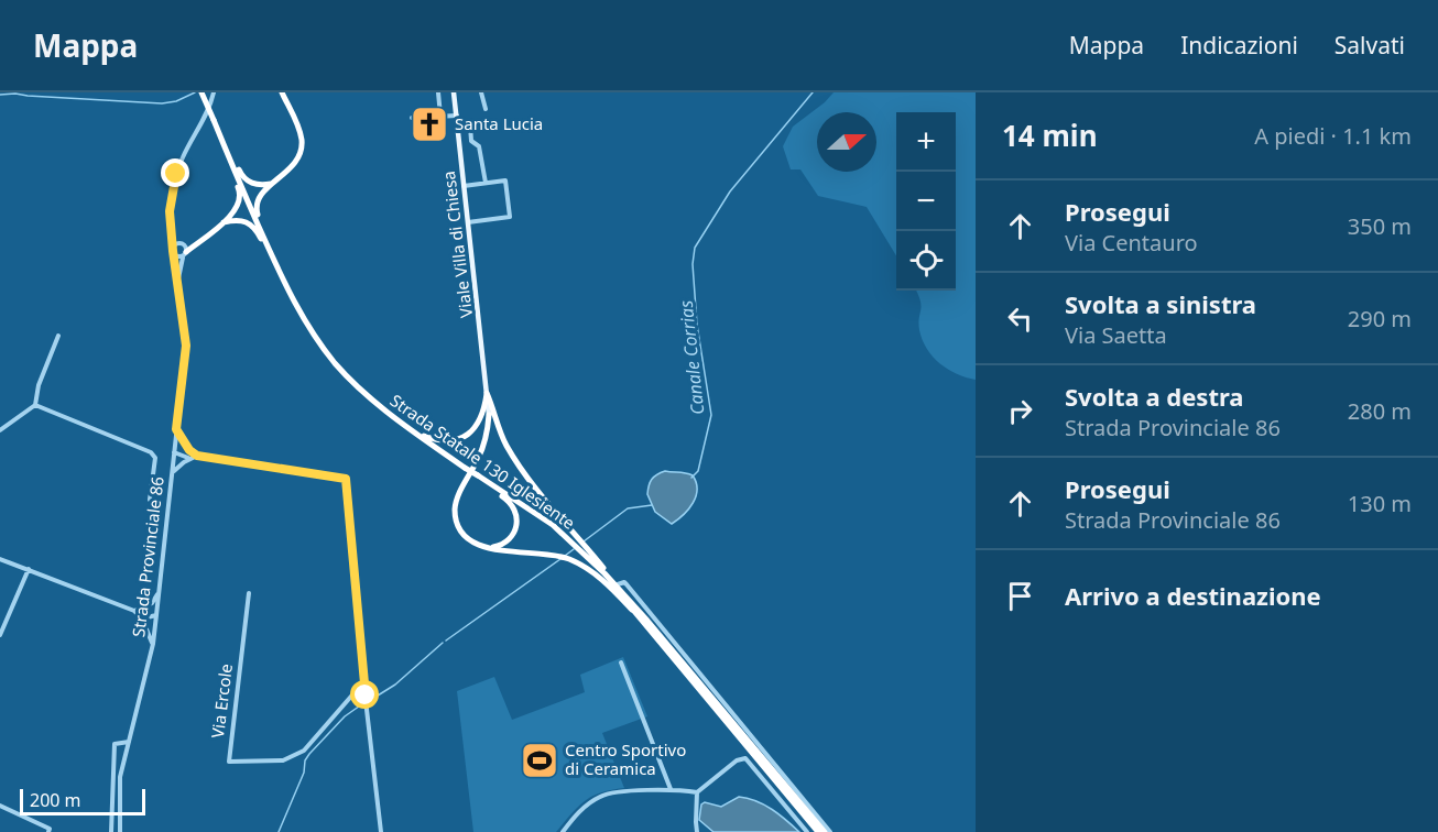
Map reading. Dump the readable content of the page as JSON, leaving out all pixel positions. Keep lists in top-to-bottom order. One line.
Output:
{"streets":{"highway":["Strada Statale 130 Iglesiente"],"main road":["Viale Villa di Chiesa"],"street":["Strada Provinciale 86","Via Ercole"]},"water":["Canale Corrias"],"places":{"church":["Santa Lucia"],"sports":["Centro Sportivo di Ceramica"]},"scale_bar":"200 m","north":"right","page":{"header":"Mappa","nav":["Mappa","Indicazioni","Salvati"],"heading":["14 min","A piedi · 1.1 km"],"map_buttons":["+","−"],"list":[["Prosegui","Via Centauro","350 m"],["Svolta a sinistra","Via Saetta","290 m"],["Svolta a destra","Strada Provinciale 86","280 m"],["Prosegui","Strada Provinciale 86","130 m"],"Arrivo a destinazione"],"scale":"200 m"}}
